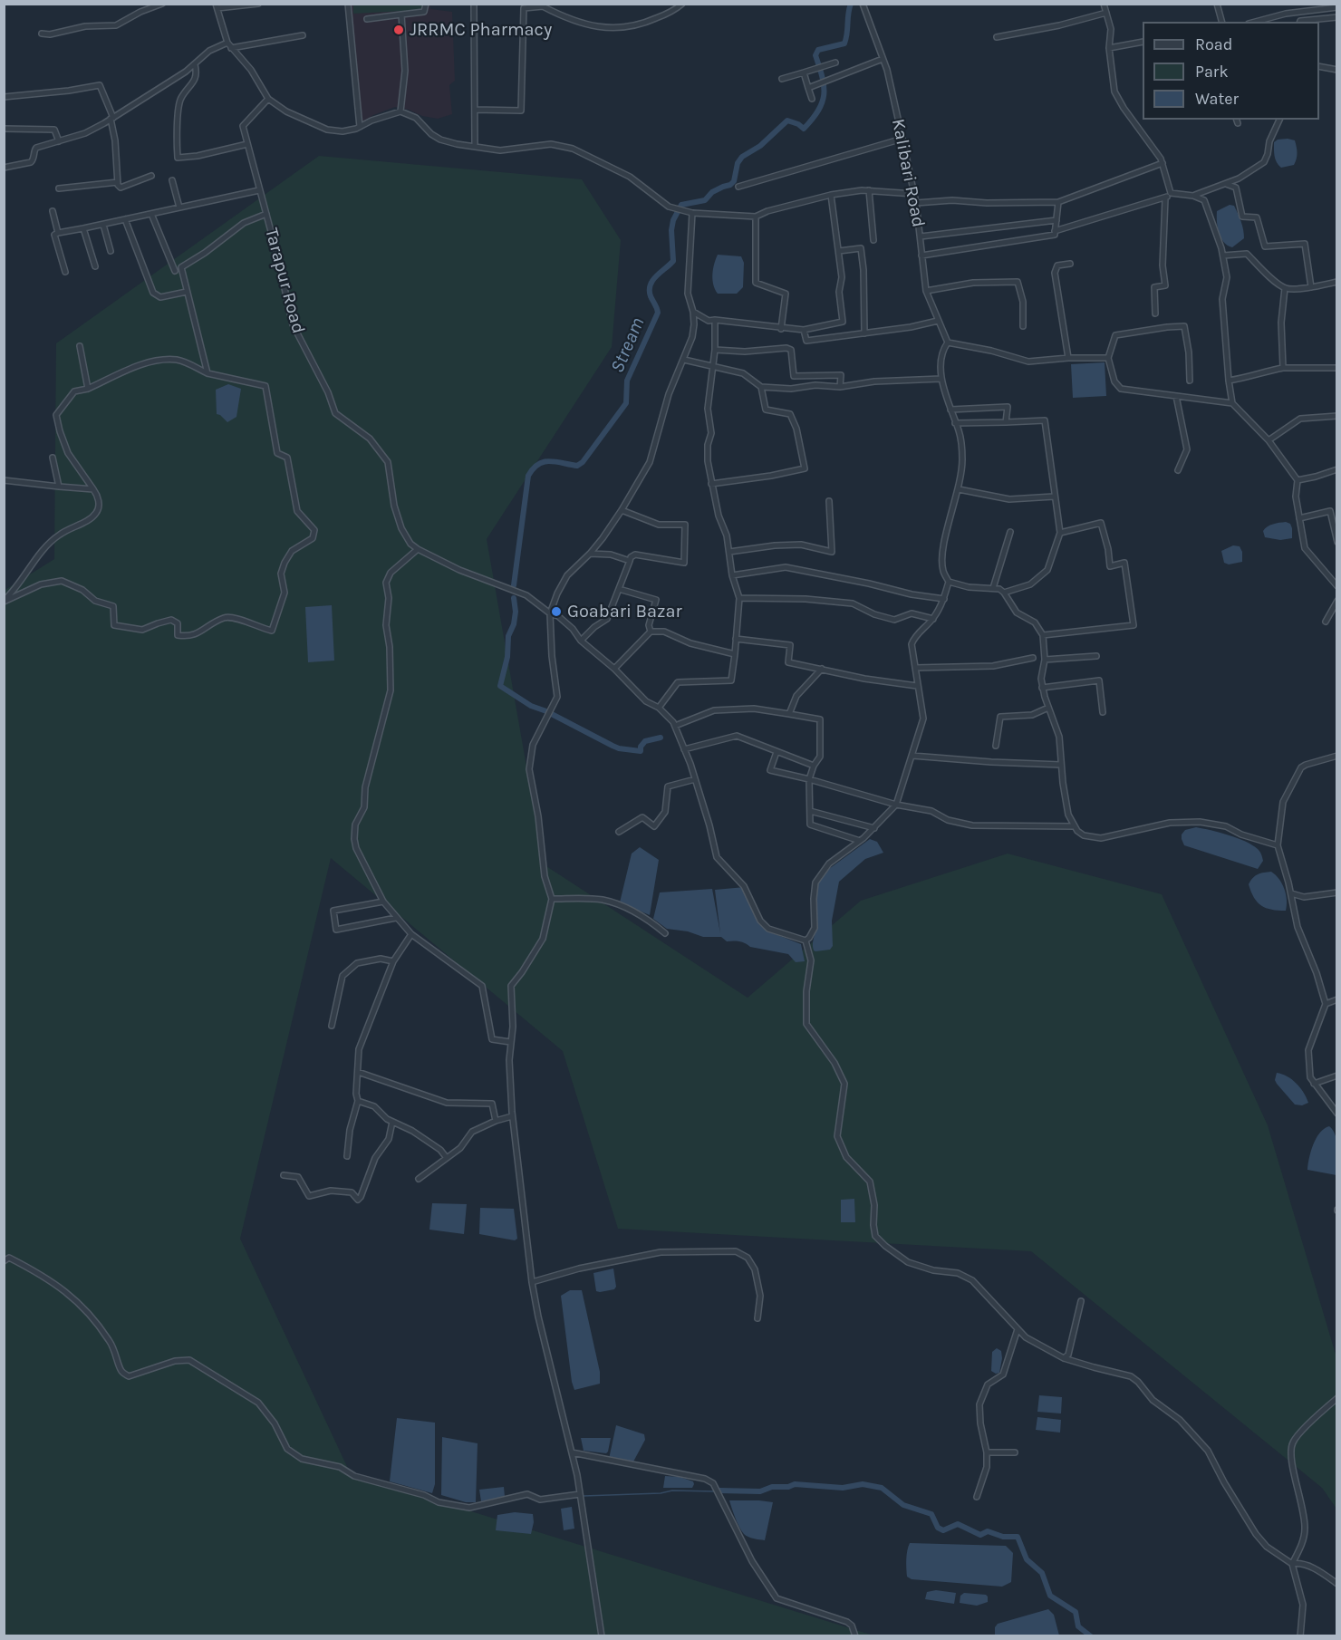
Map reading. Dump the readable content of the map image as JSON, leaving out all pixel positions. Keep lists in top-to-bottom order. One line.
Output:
{"streets":{"street":["Kalibari Road","Tarapur Road"]},"water":["Stream"],"places":["JRRMC Pharmacy","Goabari Bazar"],"legend":["Road","Park","Water"]}
